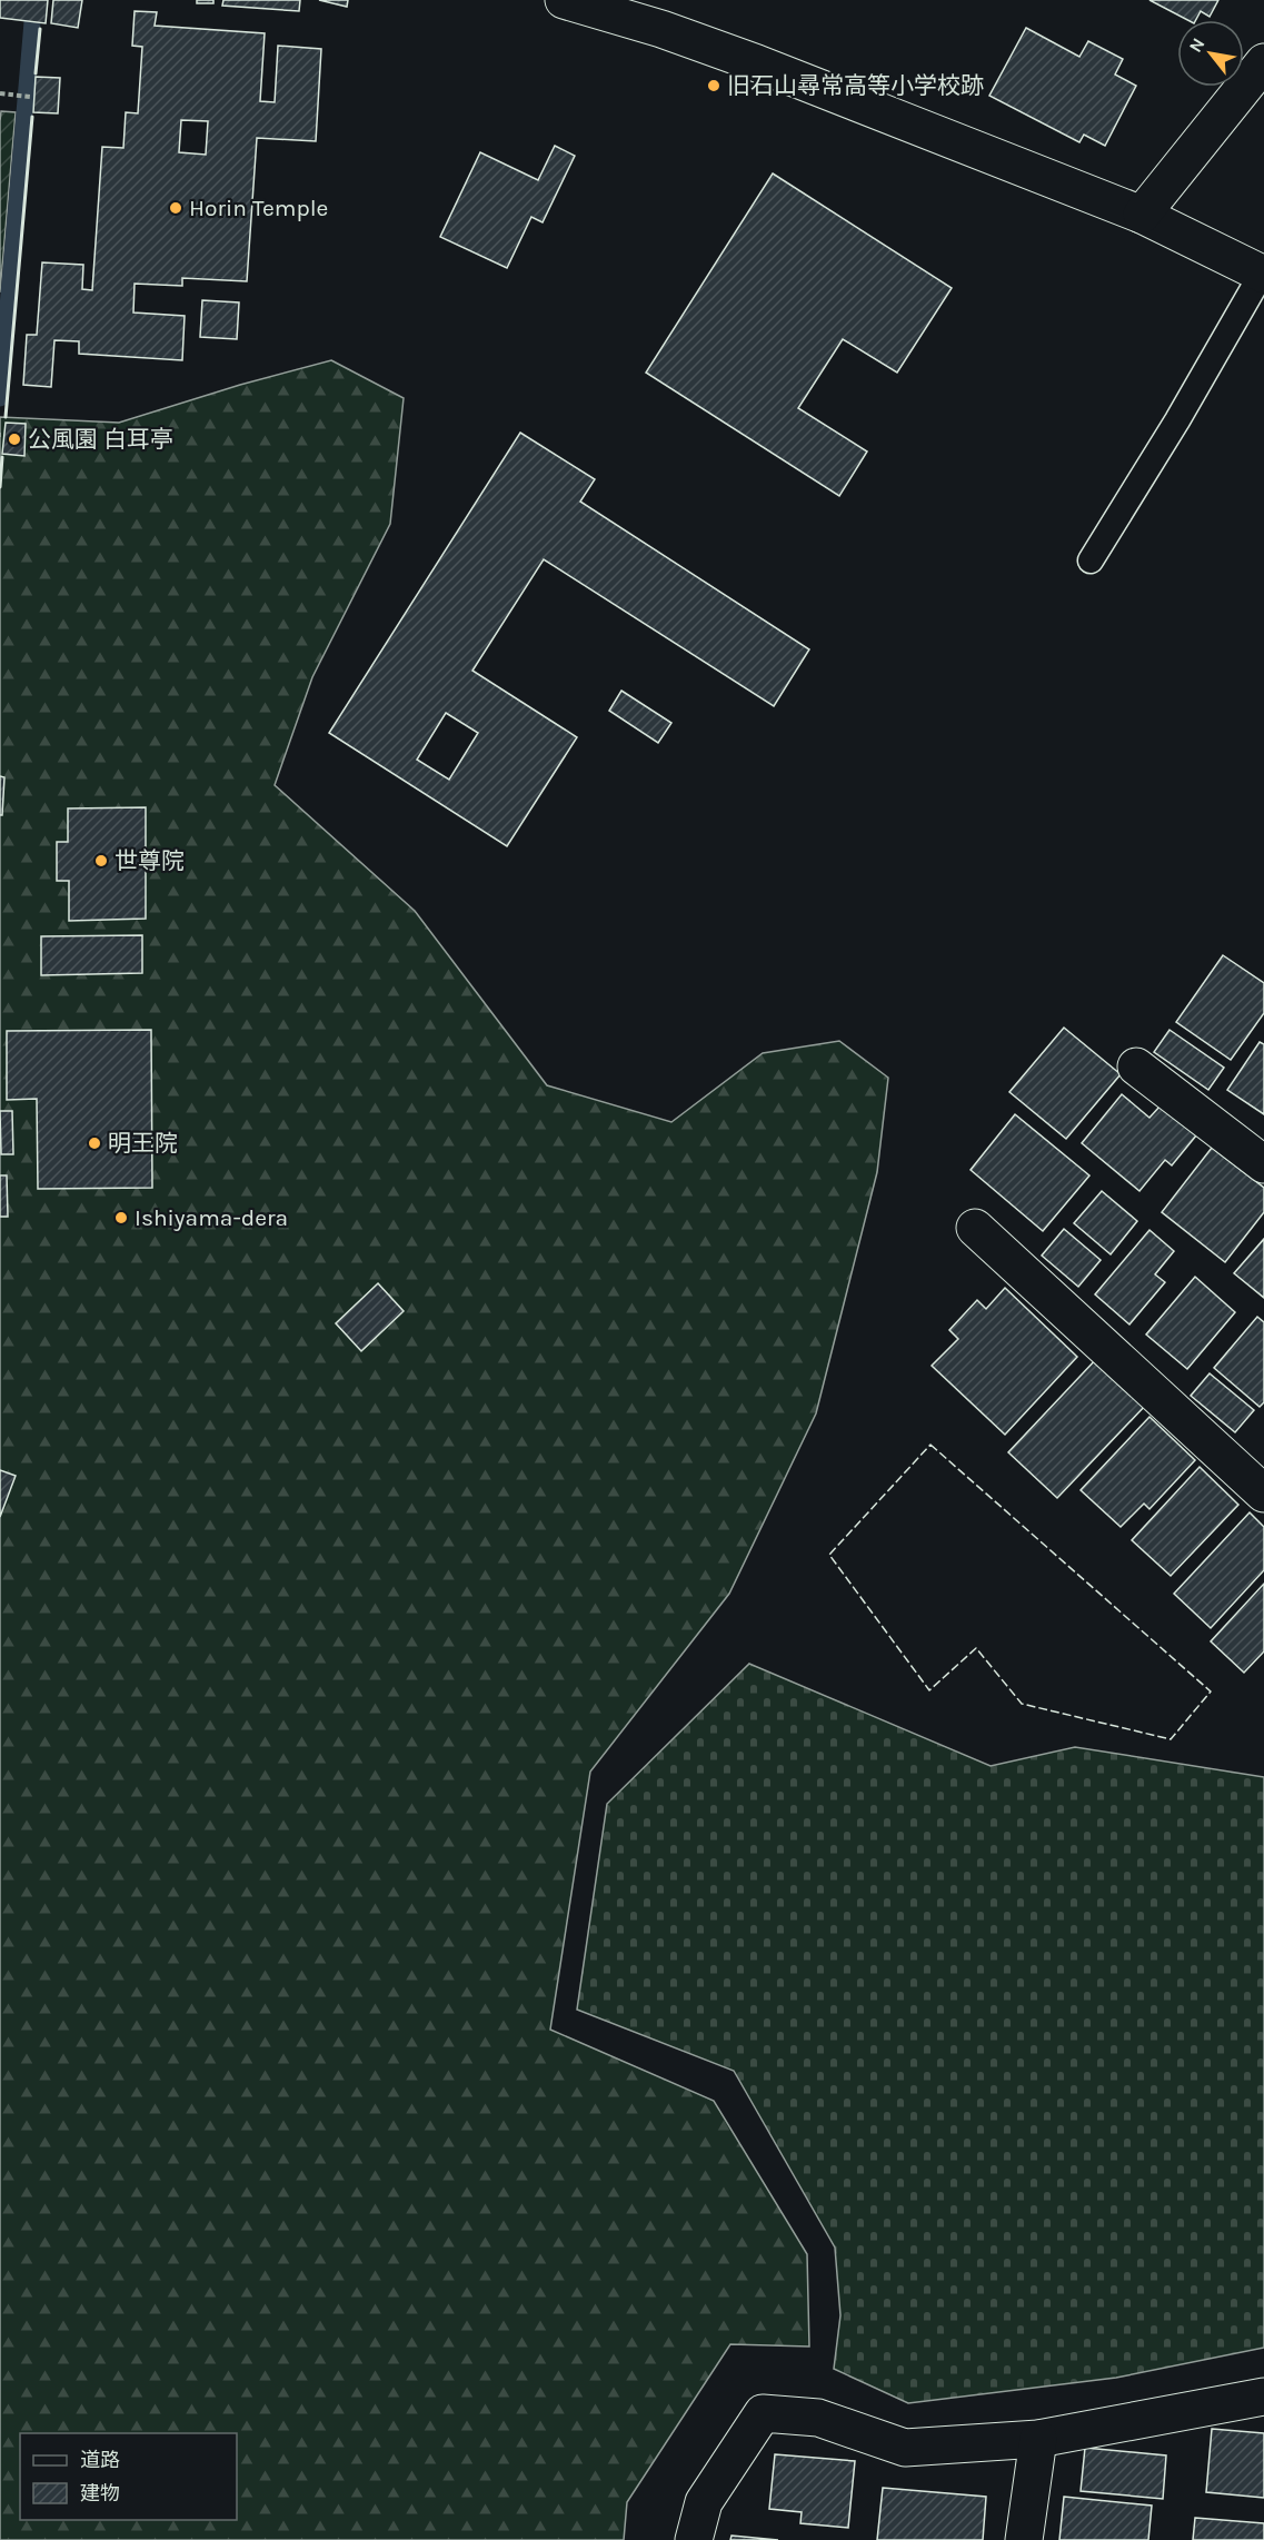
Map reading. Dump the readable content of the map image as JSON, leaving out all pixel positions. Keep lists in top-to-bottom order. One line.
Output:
{"places":["旧石山尋常高等小学校跡","Horin Temple","公風園 白耳亭","世尊院","明王院","Ishiyama-dera"],"legend":["道路","建物"],"north":"top left"}
